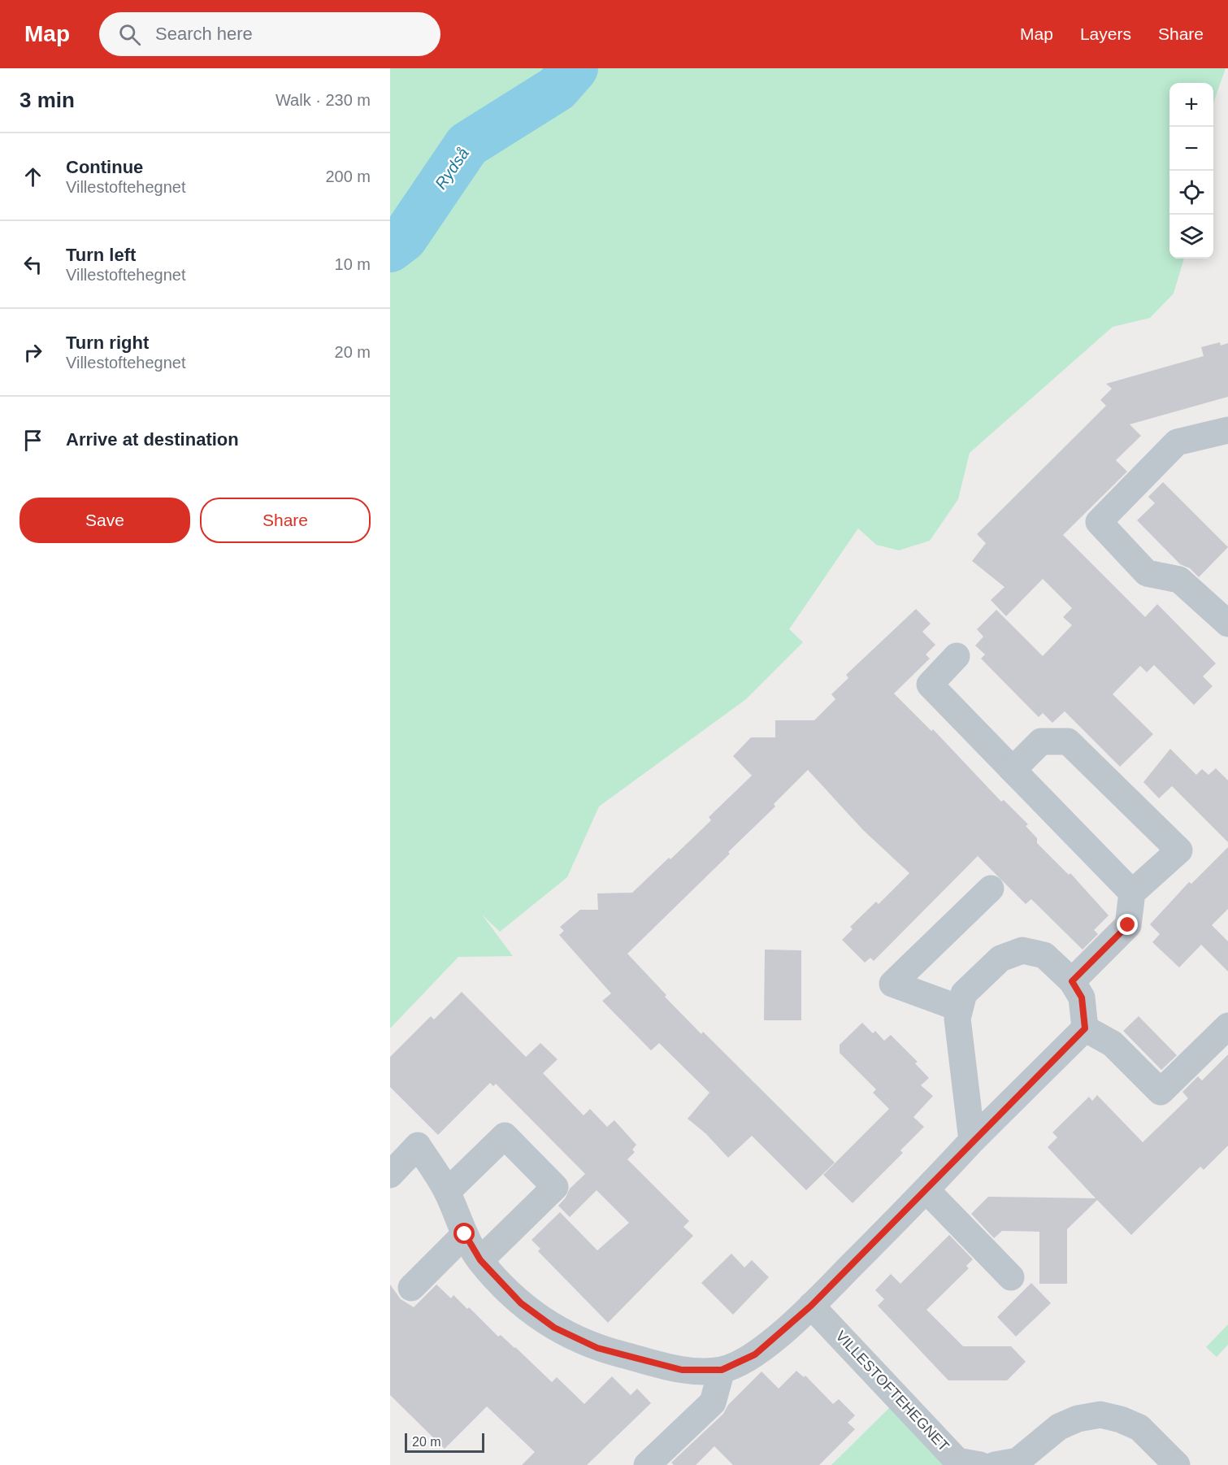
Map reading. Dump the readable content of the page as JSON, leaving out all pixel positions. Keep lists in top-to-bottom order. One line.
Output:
{"streets":{"street":["VILLESTOFTEHEGNET"]},"water":["Rydså"],"scale_bar":"20 m","page":{"header":"Map","search":"Search here","nav":["Map","Layers","Share"],"heading":["3 min","Walk · 230 m"],"map_buttons":["+","−"],"list":[["Continue","Villestoftehegnet","200 m"],["Turn left","Villestoftehegnet","10 m"],["Turn right","Villestoftehegnet","20 m"],"Arrive at destination"],"buttons":["Save","Share"],"scale":"20 m"}}
